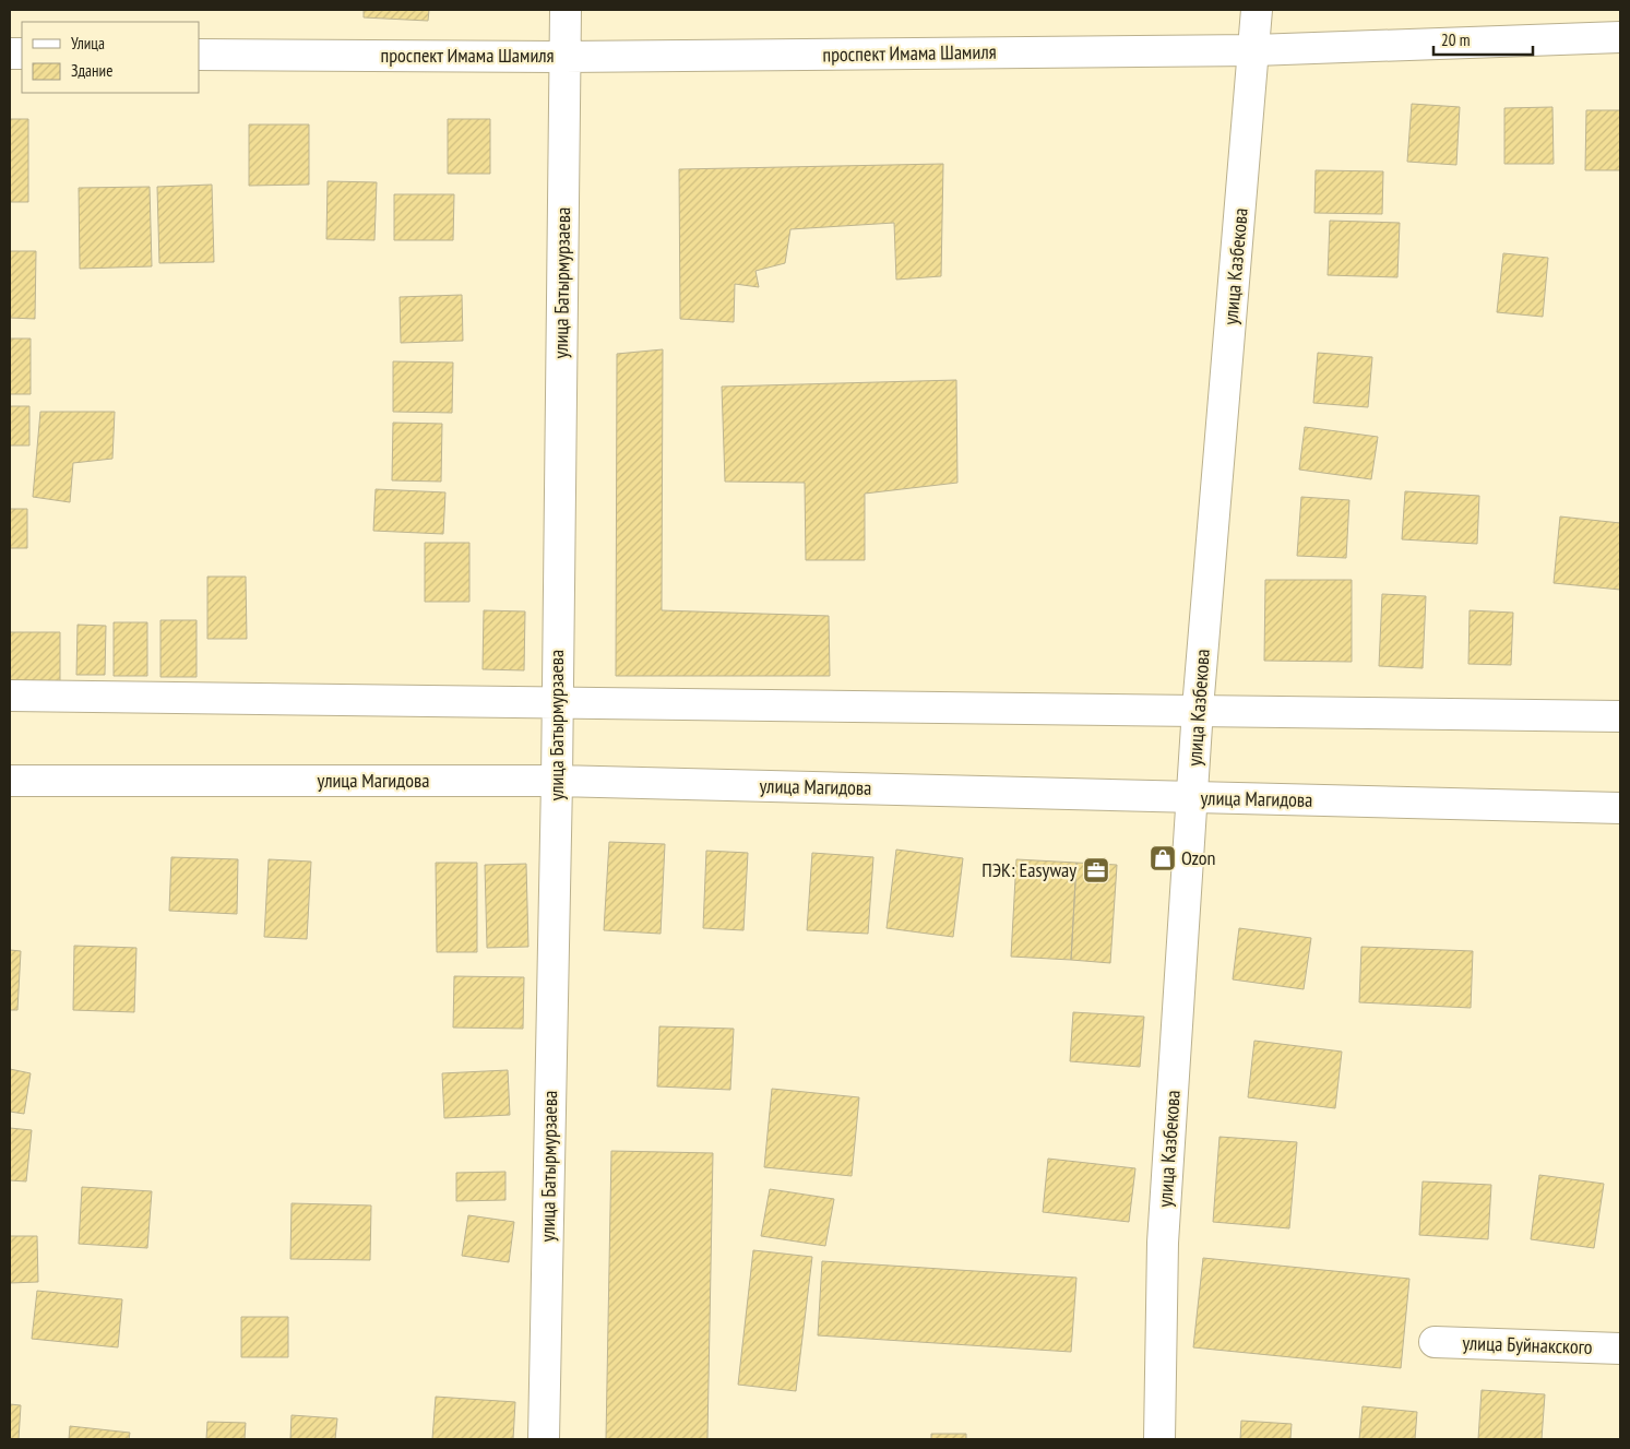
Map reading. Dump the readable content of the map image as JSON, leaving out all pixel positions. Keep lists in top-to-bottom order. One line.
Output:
{"streets":{"main road":["проспект Имама Шамиля","улица Казбекова","улица Батырмурзаева","улица Магидова","улица Буйнакского"]},"crossings":[["проспект Имама Шамиля","улица Казбекова"],["проспект Имама Шамиля","улица Батырмурзаева"],["улица Казбекова","улица Магидова"],["улица Батырмурзаева","улица Магидова"]],"places":{"shop":["Ozon"],"office":["ПЭК: Easyway"]},"legend":["Улица","Здание"],"scale_bar":"20 m"}
